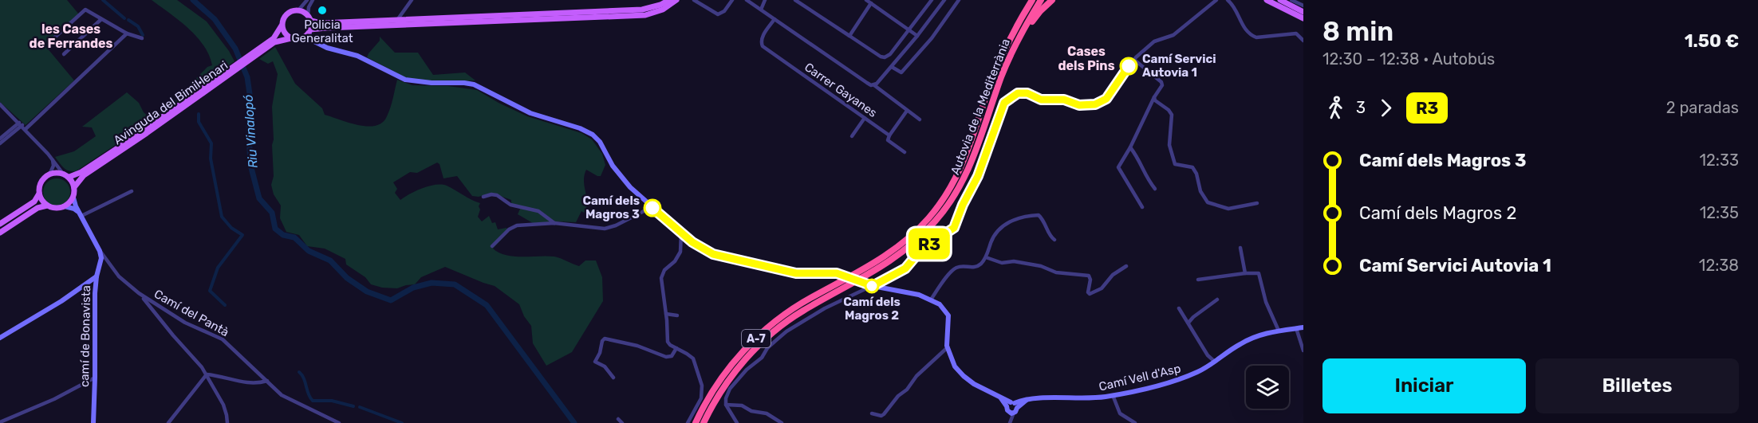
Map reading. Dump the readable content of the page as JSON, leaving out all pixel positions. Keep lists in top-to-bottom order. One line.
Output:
{"streets":{"highway":["Autovia de la Mediterrània","A-7"],"main road":["Avinguda del Bimil·lenari"],"street":["Carrer Gayanes","Camí del Pantà","camí de Bonavista","Camí Vell d'Asp"]},"crossings":[["Avinguda del Bimil·lenari","Camí del Pantà"],["Camí del Pantà","camí de Bonavista"]],"districts":["les Cases de Ferrandes","Cases dels Pins"],"water":["Riu Vinalopó"],"places":["Policia Generalitat","Camí Servici Autovia 1","Camí dels Magros 3","Camí dels Magros 2"],"lines":["bus line R3"],"page":{"on_map":"R3","heading":["8 min","12:30 – 12:38 · Autobús","1.50 €"],"legs":["3","R3","2 paradas"],"list":[{"name":"Camí dels Magros 3","value":"12:33"},{"name":"Camí dels Magros 2","value":"12:35"},{"name":"Camí Servici Autovia 1","value":"12:38"}],"buttons":["Iniciar","Billetes"]}}
